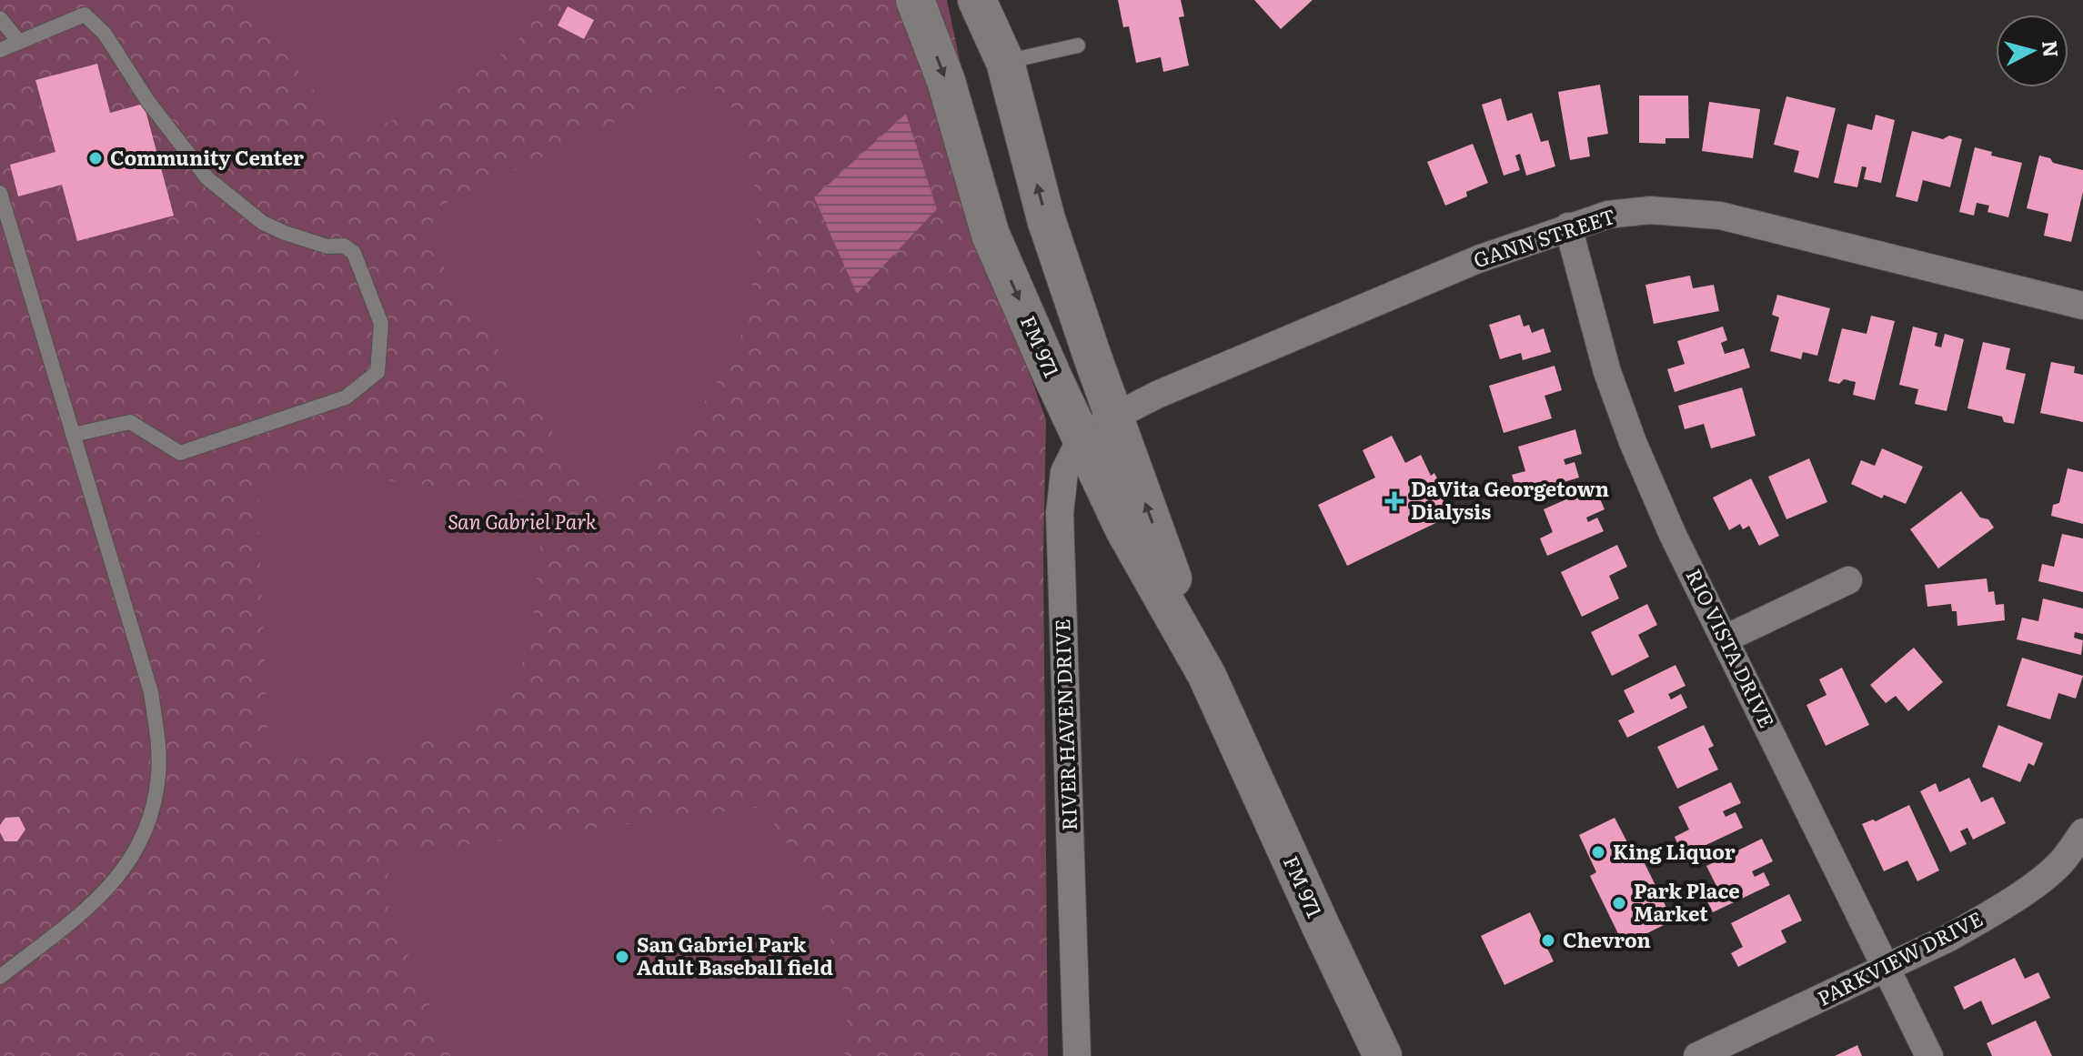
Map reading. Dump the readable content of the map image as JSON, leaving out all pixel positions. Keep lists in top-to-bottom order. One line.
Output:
{"streets":{"main road":["FM 971"],"street":["GANN STREET","RIO VISTA DRIVE","RIVER HAVEN DRIVE","PARKVIEW DRIVE"]},"crossings":[["GANN STREET","FM 971"],["GANN STREET","RIO VISTA DRIVE"],["FM 971","RIVER HAVEN DRIVE"],["RIO VISTA DRIVE","PARKVIEW DRIVE"]],"parks":["San Gabriel Park"],"places":{"other":["Community Center","King Liquor","Park Place Market","Chevron","San Gabriel Park Adult Baseball field"],"health":["DaVita Georgetown Dialysis"]},"north":"right"}
